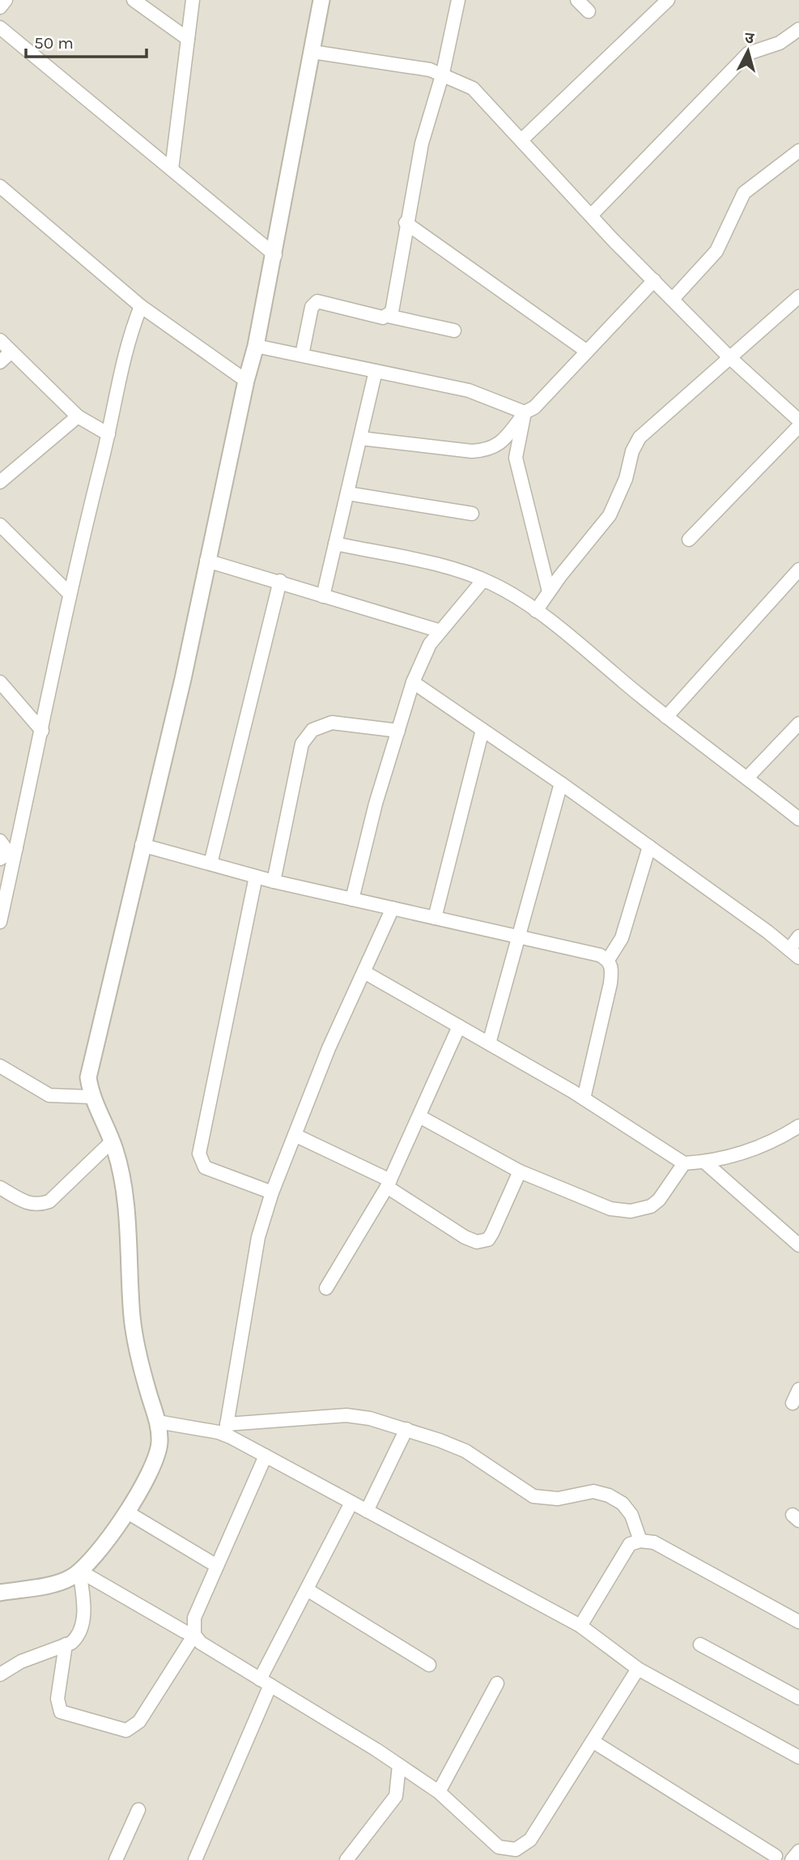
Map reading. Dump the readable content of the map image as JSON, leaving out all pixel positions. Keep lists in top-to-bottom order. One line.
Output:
{"scale_bar":"50 m","north":"top"}
